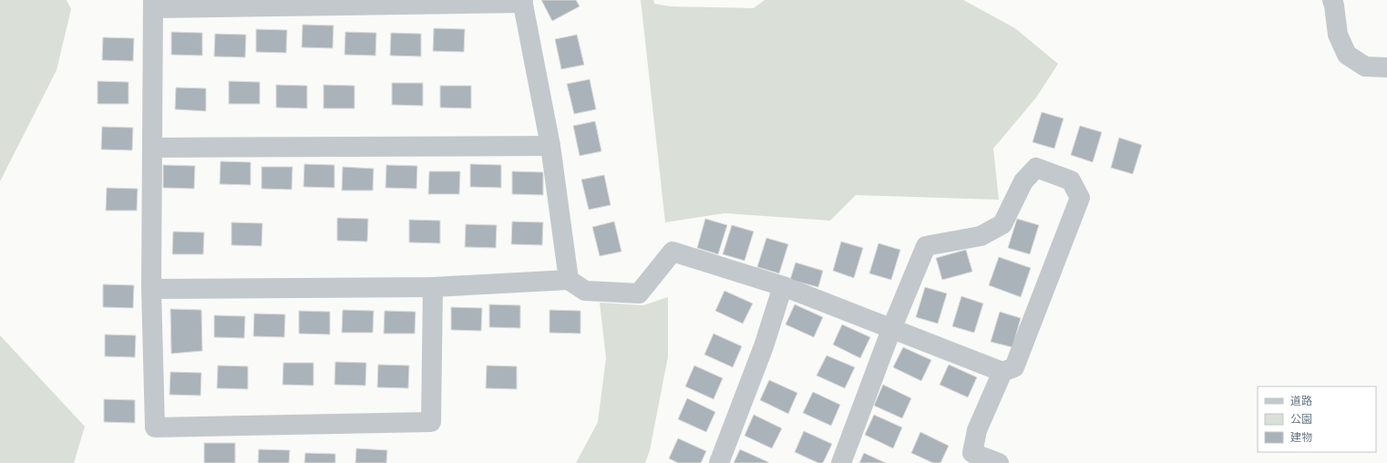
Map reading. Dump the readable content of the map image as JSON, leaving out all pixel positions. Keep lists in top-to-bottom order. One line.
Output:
{"legend":["道路","公園","建物"]}
